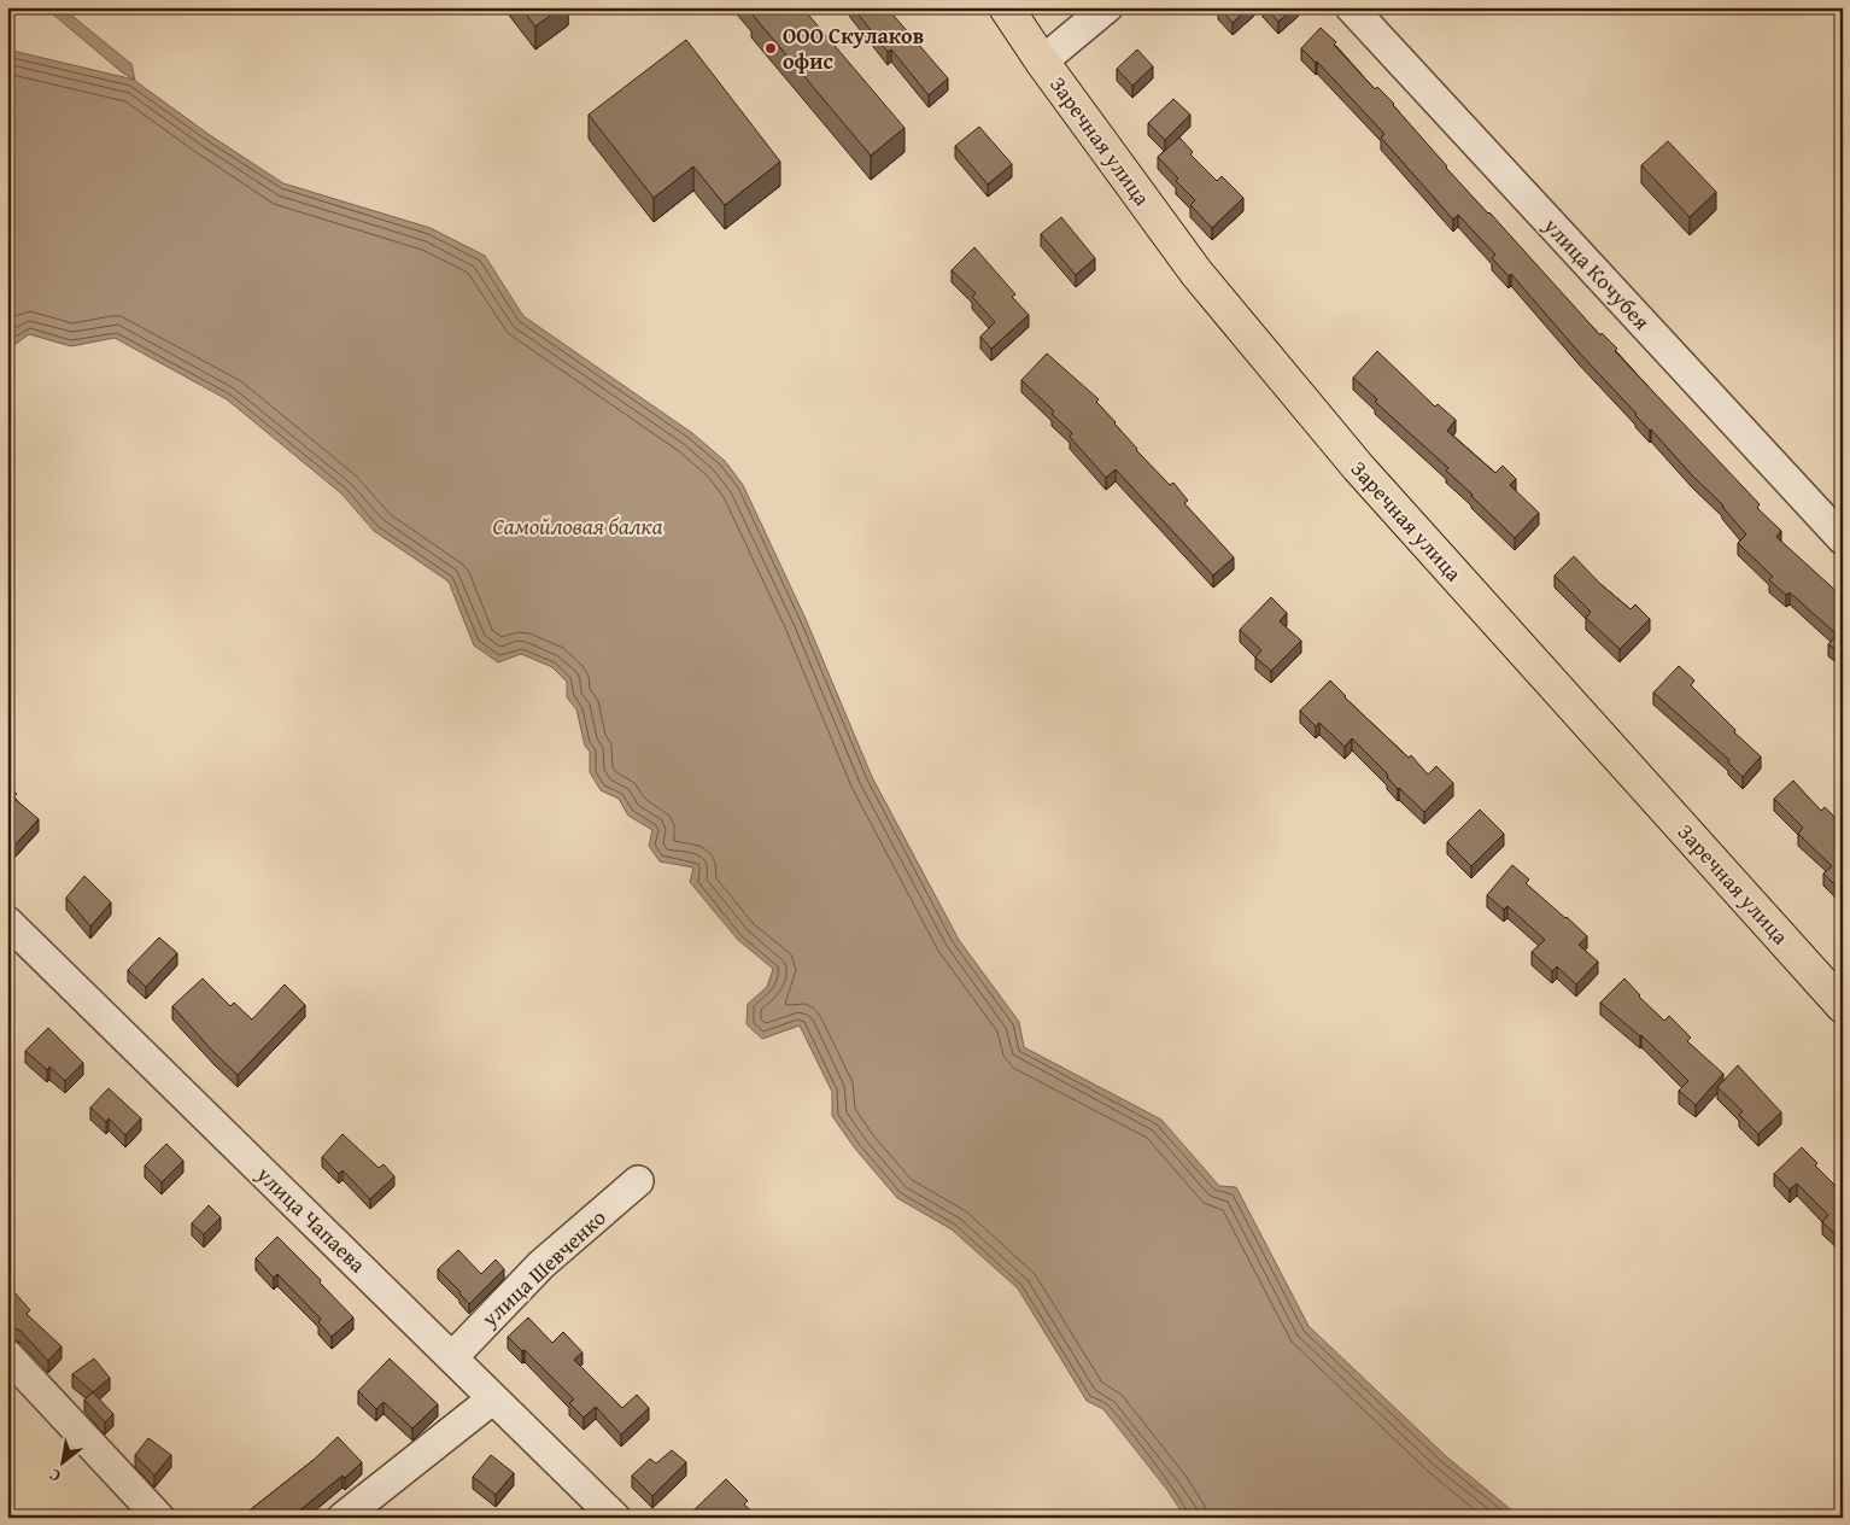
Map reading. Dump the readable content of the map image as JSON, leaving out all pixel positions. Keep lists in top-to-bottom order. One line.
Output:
{"streets":{"main road":["Заречная улица"],"street":["улица Кочубея","улица Чапаева","улица Шевченко"]},"crossings":[["улица Чапаева","улица Шевченко"]],"water":["Самойловая балка"],"places":["ООО Скулаков офис"],"north":"bottom left"}
